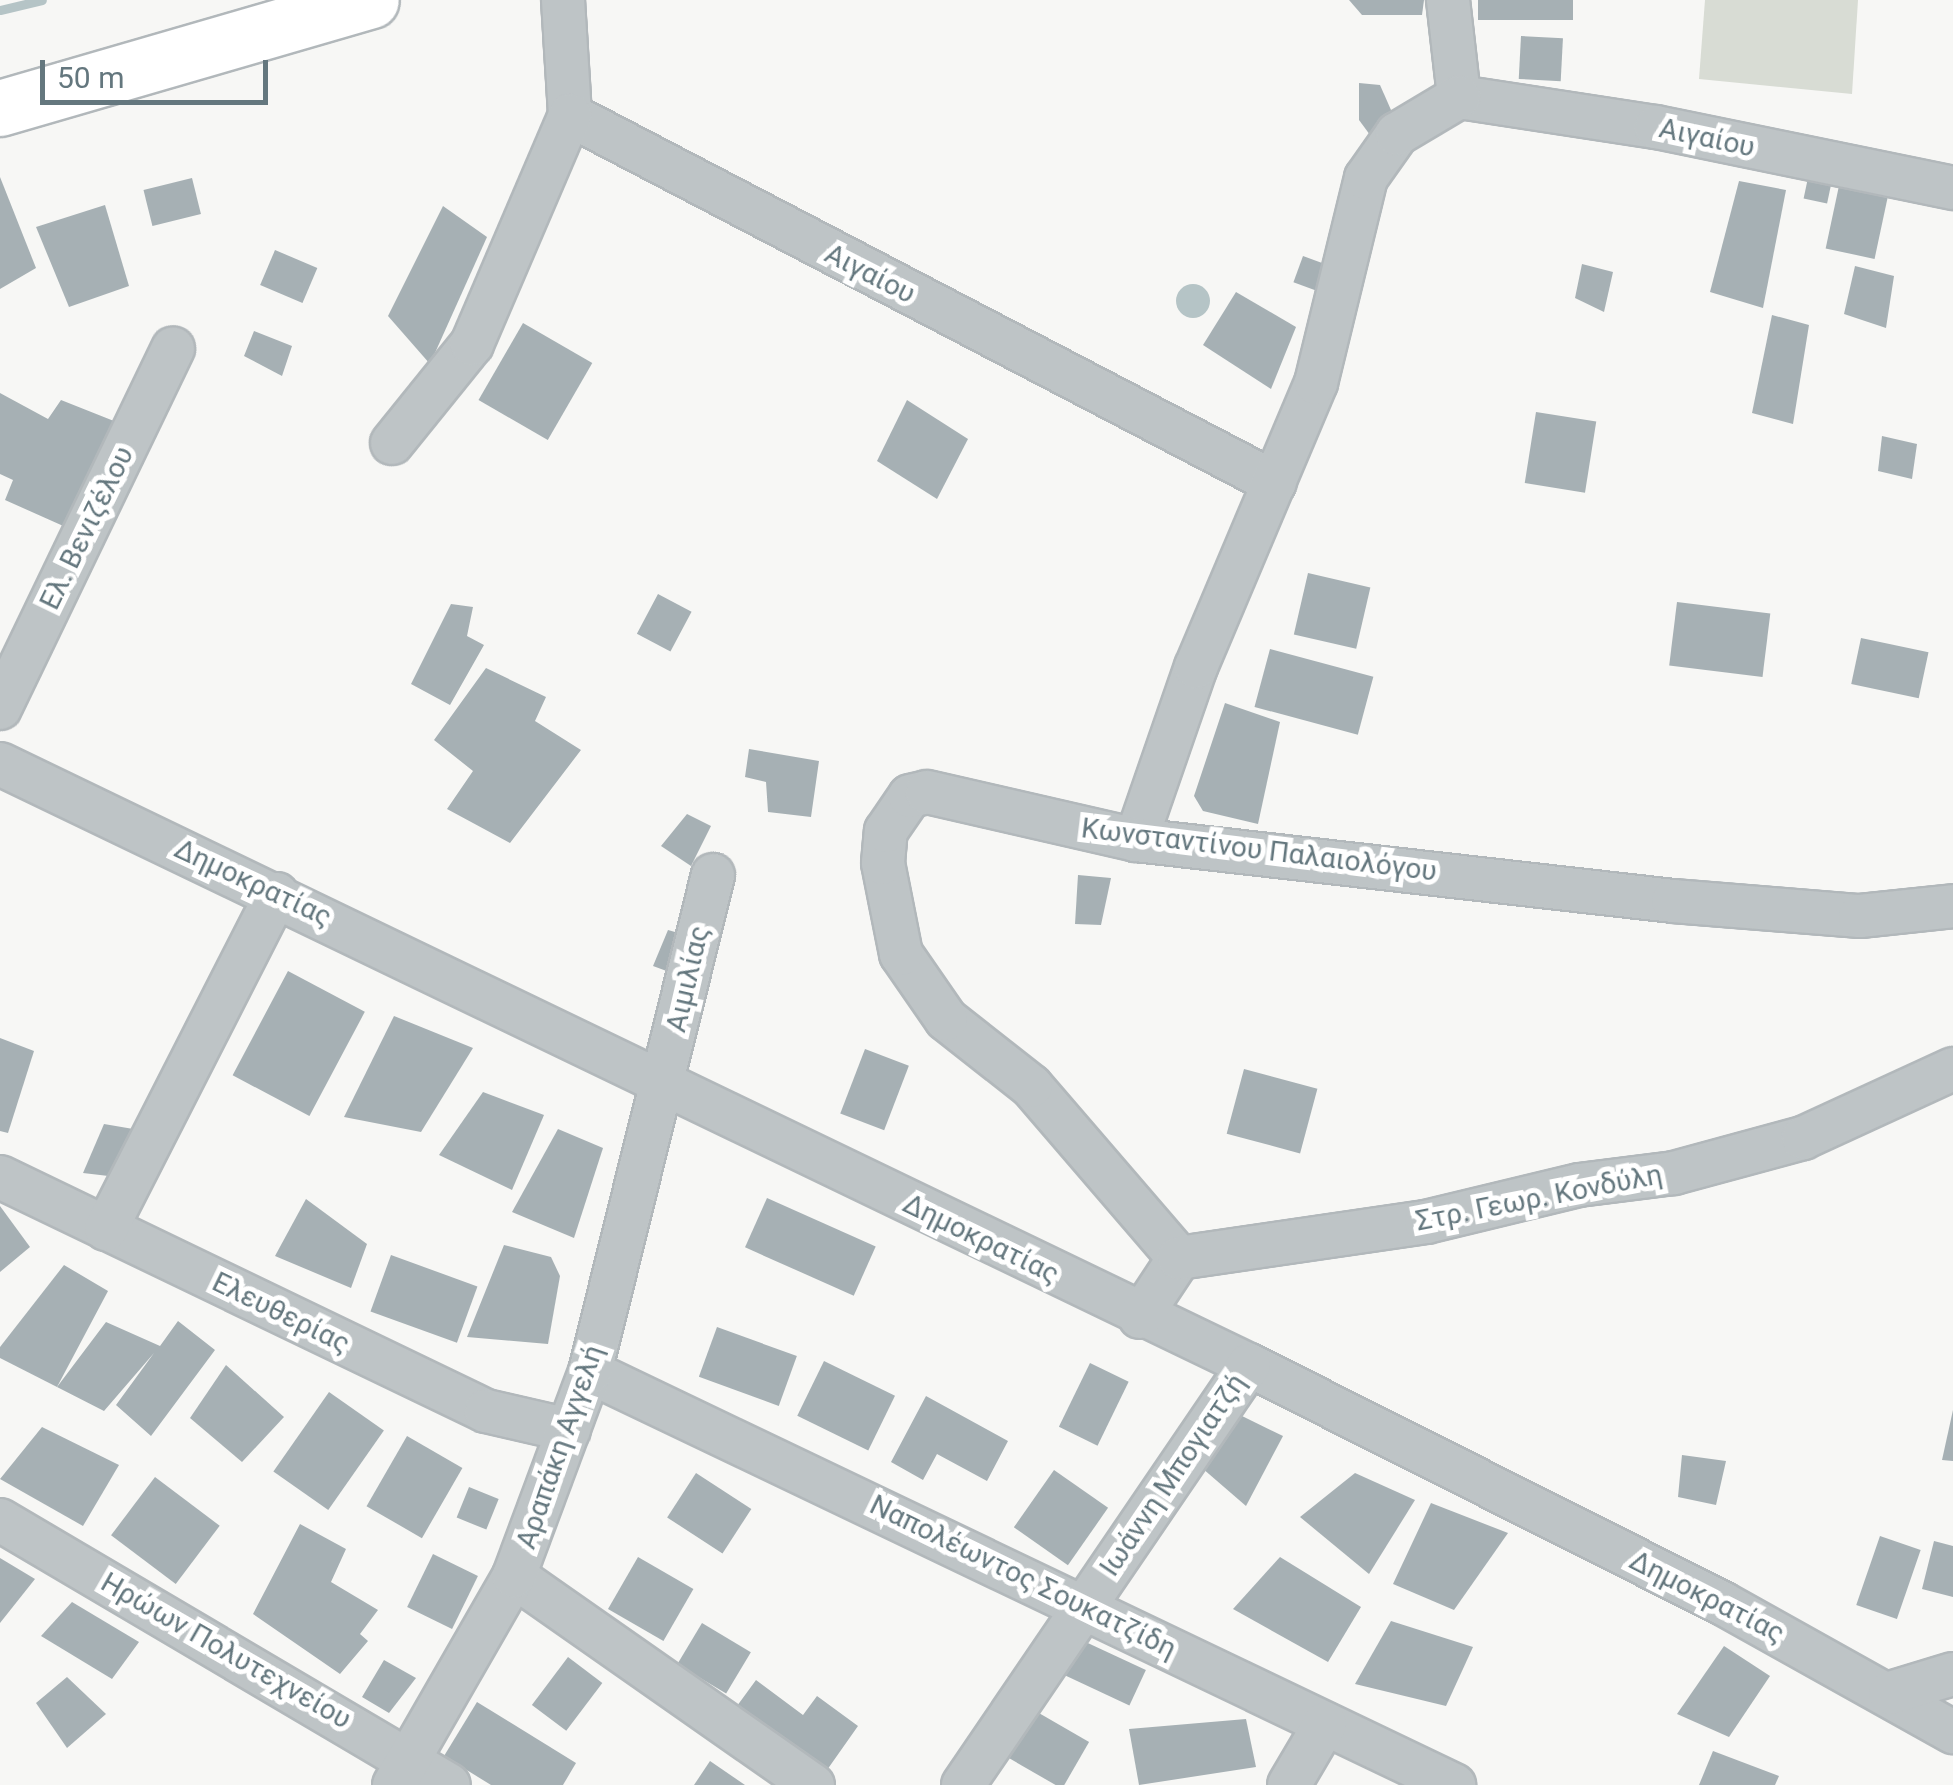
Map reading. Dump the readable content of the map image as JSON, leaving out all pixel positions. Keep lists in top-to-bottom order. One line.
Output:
{"streets":{"street":["Αιγαίου","Ελ. Βενιζέλου","Κωνσταντίνου Παλαιολόγου","Δημοκρατίας","Αιμιλίας","Στρ. Γεωρ. Κονδύλη","Ελευθερίας","Αραπάκη Αγγελή","Ιωάννη Μπογιατζή","Ναπολέωντος Σουκατζίδη","Ηρώων Πολυτεχνείου"]},"crossings":[["Κωνσταντίνου Παλαιολόγου","Στρ. Γεωρ. Κονδύλη"],["Δημοκρατίας","Αιμιλίας"],["Δημοκρατίας","Αραπάκη Αγγελή"],["Δημοκρατίας","Ιωάννη Μπογιατζή"],["Αιμιλίας","Αραπάκη Αγγελή"],["Ελευθερίας","Αραπάκη Αγγελή"],["Αραπάκη Αγγελή","Ναπολέωντος Σουκατζίδη"],["Αραπάκη Αγγελή","Ηρώων Πολυτεχνείου"],["Ιωάννη Μπογιατζή","Ναπολέωντος Σουκατζίδη"]],"scale_bar":"50 m"}
